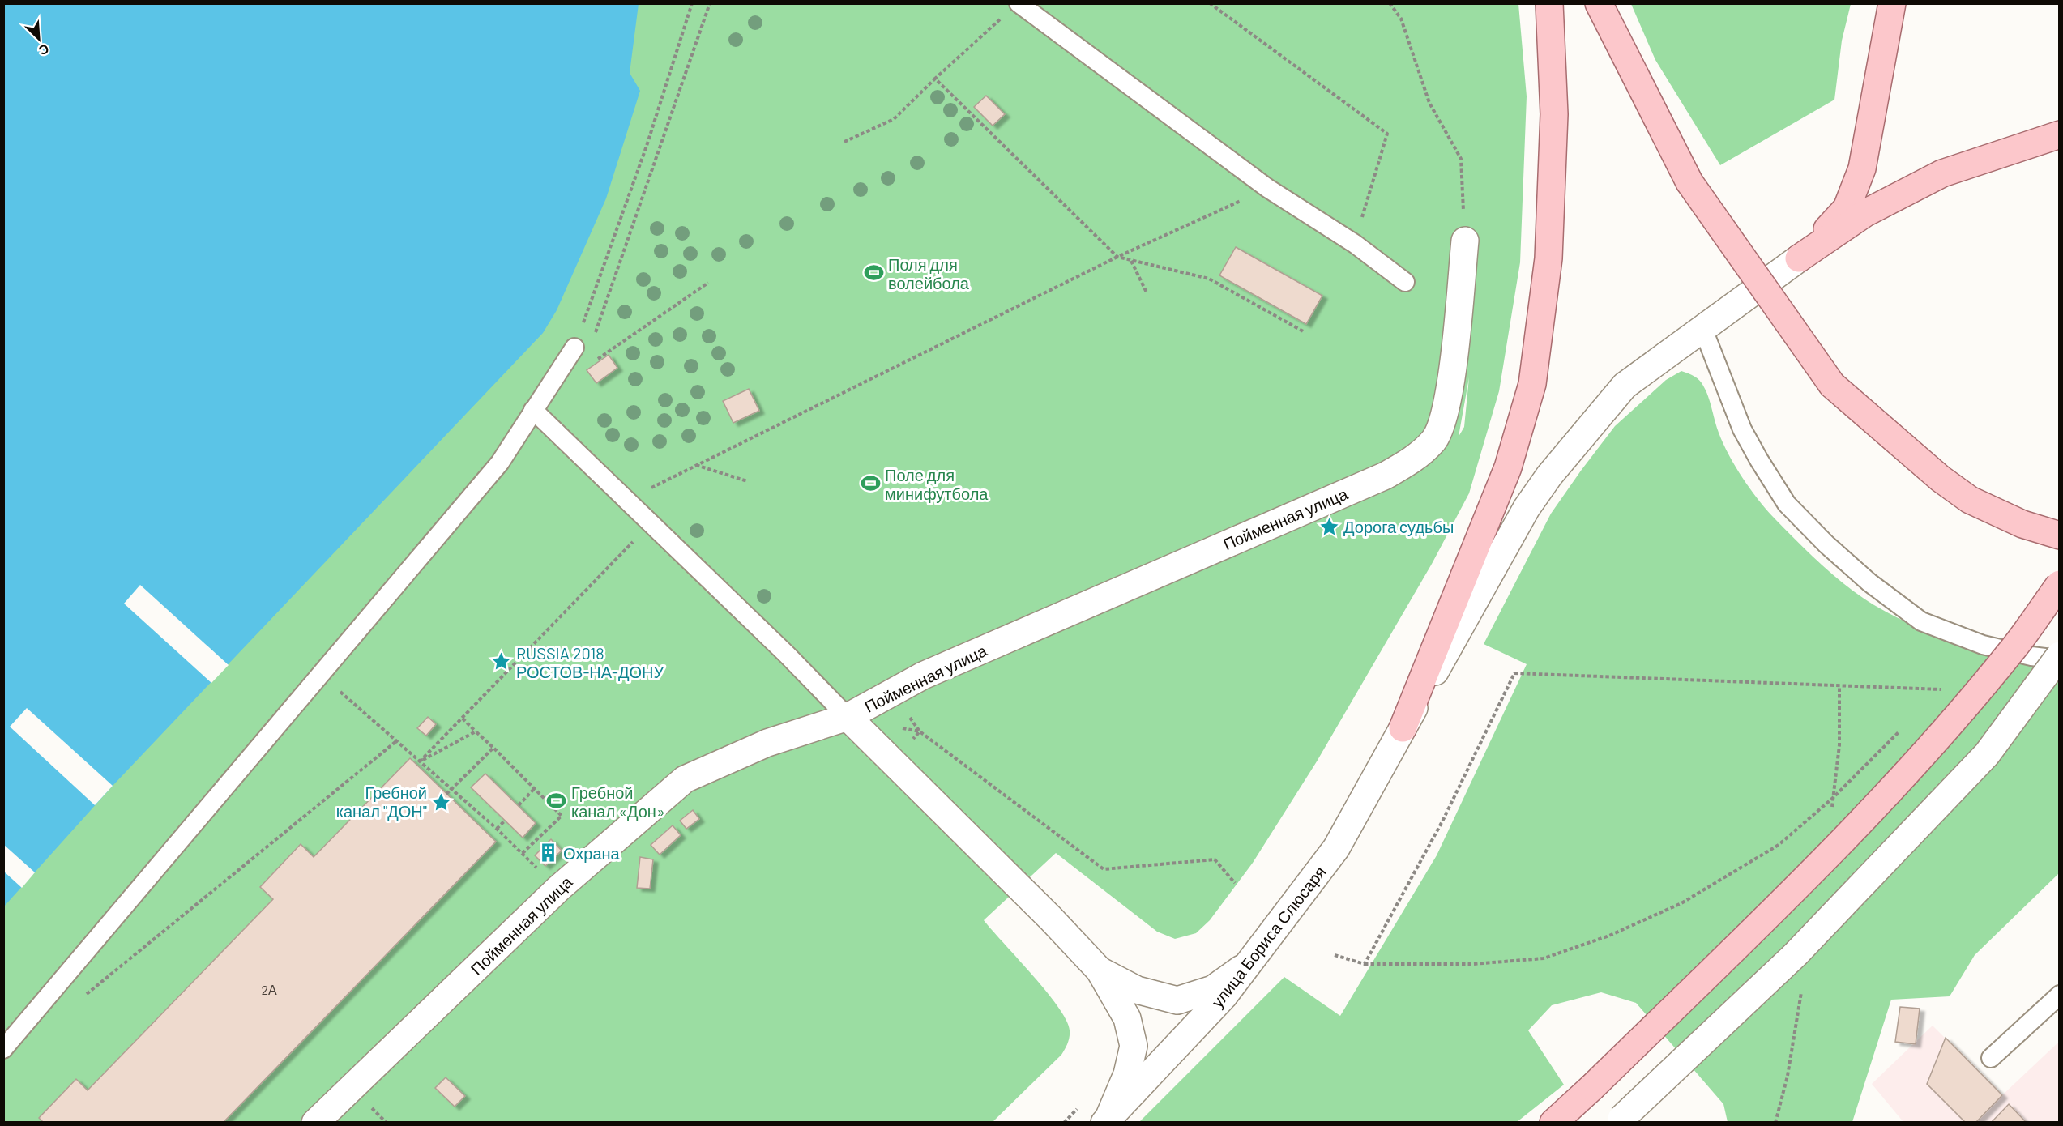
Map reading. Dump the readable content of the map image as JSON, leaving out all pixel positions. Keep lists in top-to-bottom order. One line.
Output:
{"streets":{"street":["Пойменная улица","улица Бориса Слюсаря"]},"places":{"sports":["Поля для волейбола","Поле для минифутбола","Гребной канал «Дон»"],"place":["Дорога судьбы","RUSSIA 2018 РОСТОВ-НА-ДОНУ","Гребной канал \"ДОН\""],"building":["Охрана"]},"house_numbers":["2А"],"north":"bottom right"}
